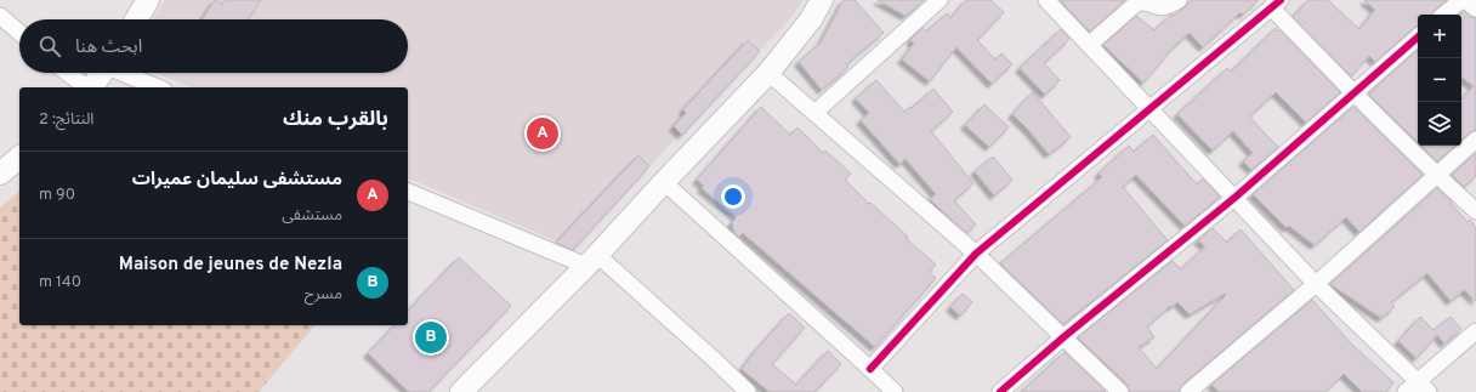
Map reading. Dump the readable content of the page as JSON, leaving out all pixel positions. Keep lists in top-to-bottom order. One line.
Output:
{"page":{"map_buttons":["+","−"],"search":"ابحث هنا","heading":["بالقرب منك","النتائج: 2"],"pins":["A","B"],"list":[{"mark":"A","name":"مستشفى سليمان عميرات","note":"مستشفى","value":"90 m"},{"mark":"B","name":"Maison de jeunes de Nezla","note":"مسرح","value":"140 m"}]}}
